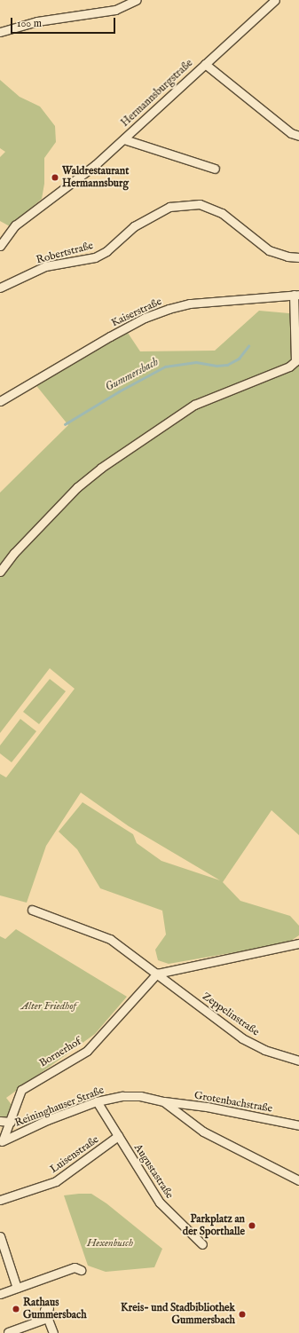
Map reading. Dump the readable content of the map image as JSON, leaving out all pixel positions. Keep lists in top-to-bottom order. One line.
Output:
{"streets":{"street":["Hermannsburgstraße","Robertstraße","Kaiserstraße","Zeppelinstraße","Bornerhof","Grotenbachstraße","Reininghauser Straße","Luisenstraße","Augustastraße"]},"crossings":[["Zeppelinstraße","Bornerhof"],["Bornerhof","Reininghauser Straße"],["Grotenbachstraße","Reininghauser Straße"],["Reininghauser Straße","Augustastraße"],["Luisenstraße","Augustastraße"]],"water":["Gummersbach"],"parks":["Alter Friedhof","Hexenbusch"],"places":["Waldrestaurant Hermannsburg","Parkplatz an der Sporthalle","Rathaus Gummersbach","Kreis- und Stadbibliothek Gummersbach"],"scale_bar":"100 m"}
